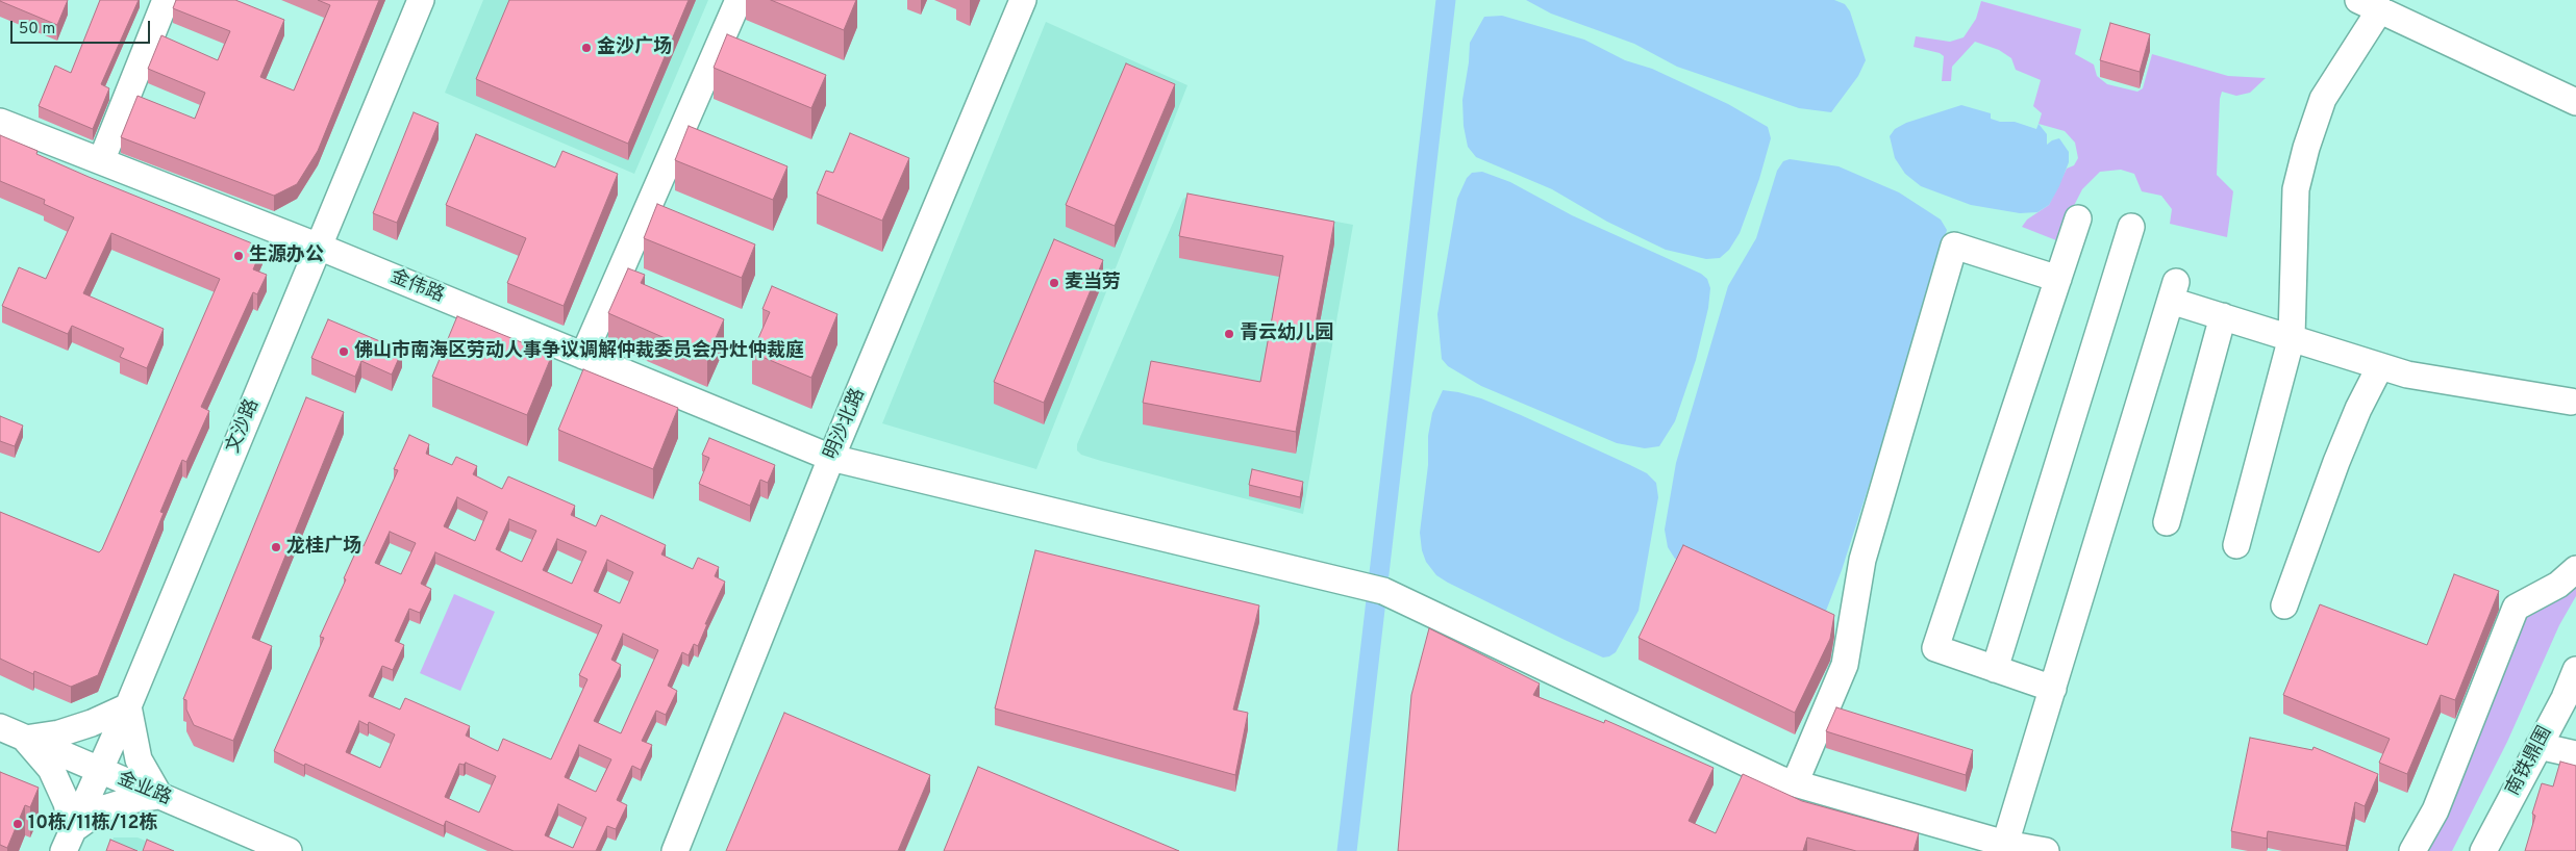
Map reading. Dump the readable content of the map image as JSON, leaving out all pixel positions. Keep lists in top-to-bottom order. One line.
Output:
{"streets":{"street":["金伟路","明沙北路","文沙路","南铁鼎围","金业路"]},"crossings":[["金伟路","明沙北路"],["金伟路","文沙路"],["文沙路","金业路"]],"places":["金沙广场","生源办公","麦当劳","青云幼儿园","佛山市南海区劳动人事争议调解仲裁委员会丹灶仲裁庭","龙桂广场","10栋/11栋/12栋"],"scale_bar":"50 m"}
